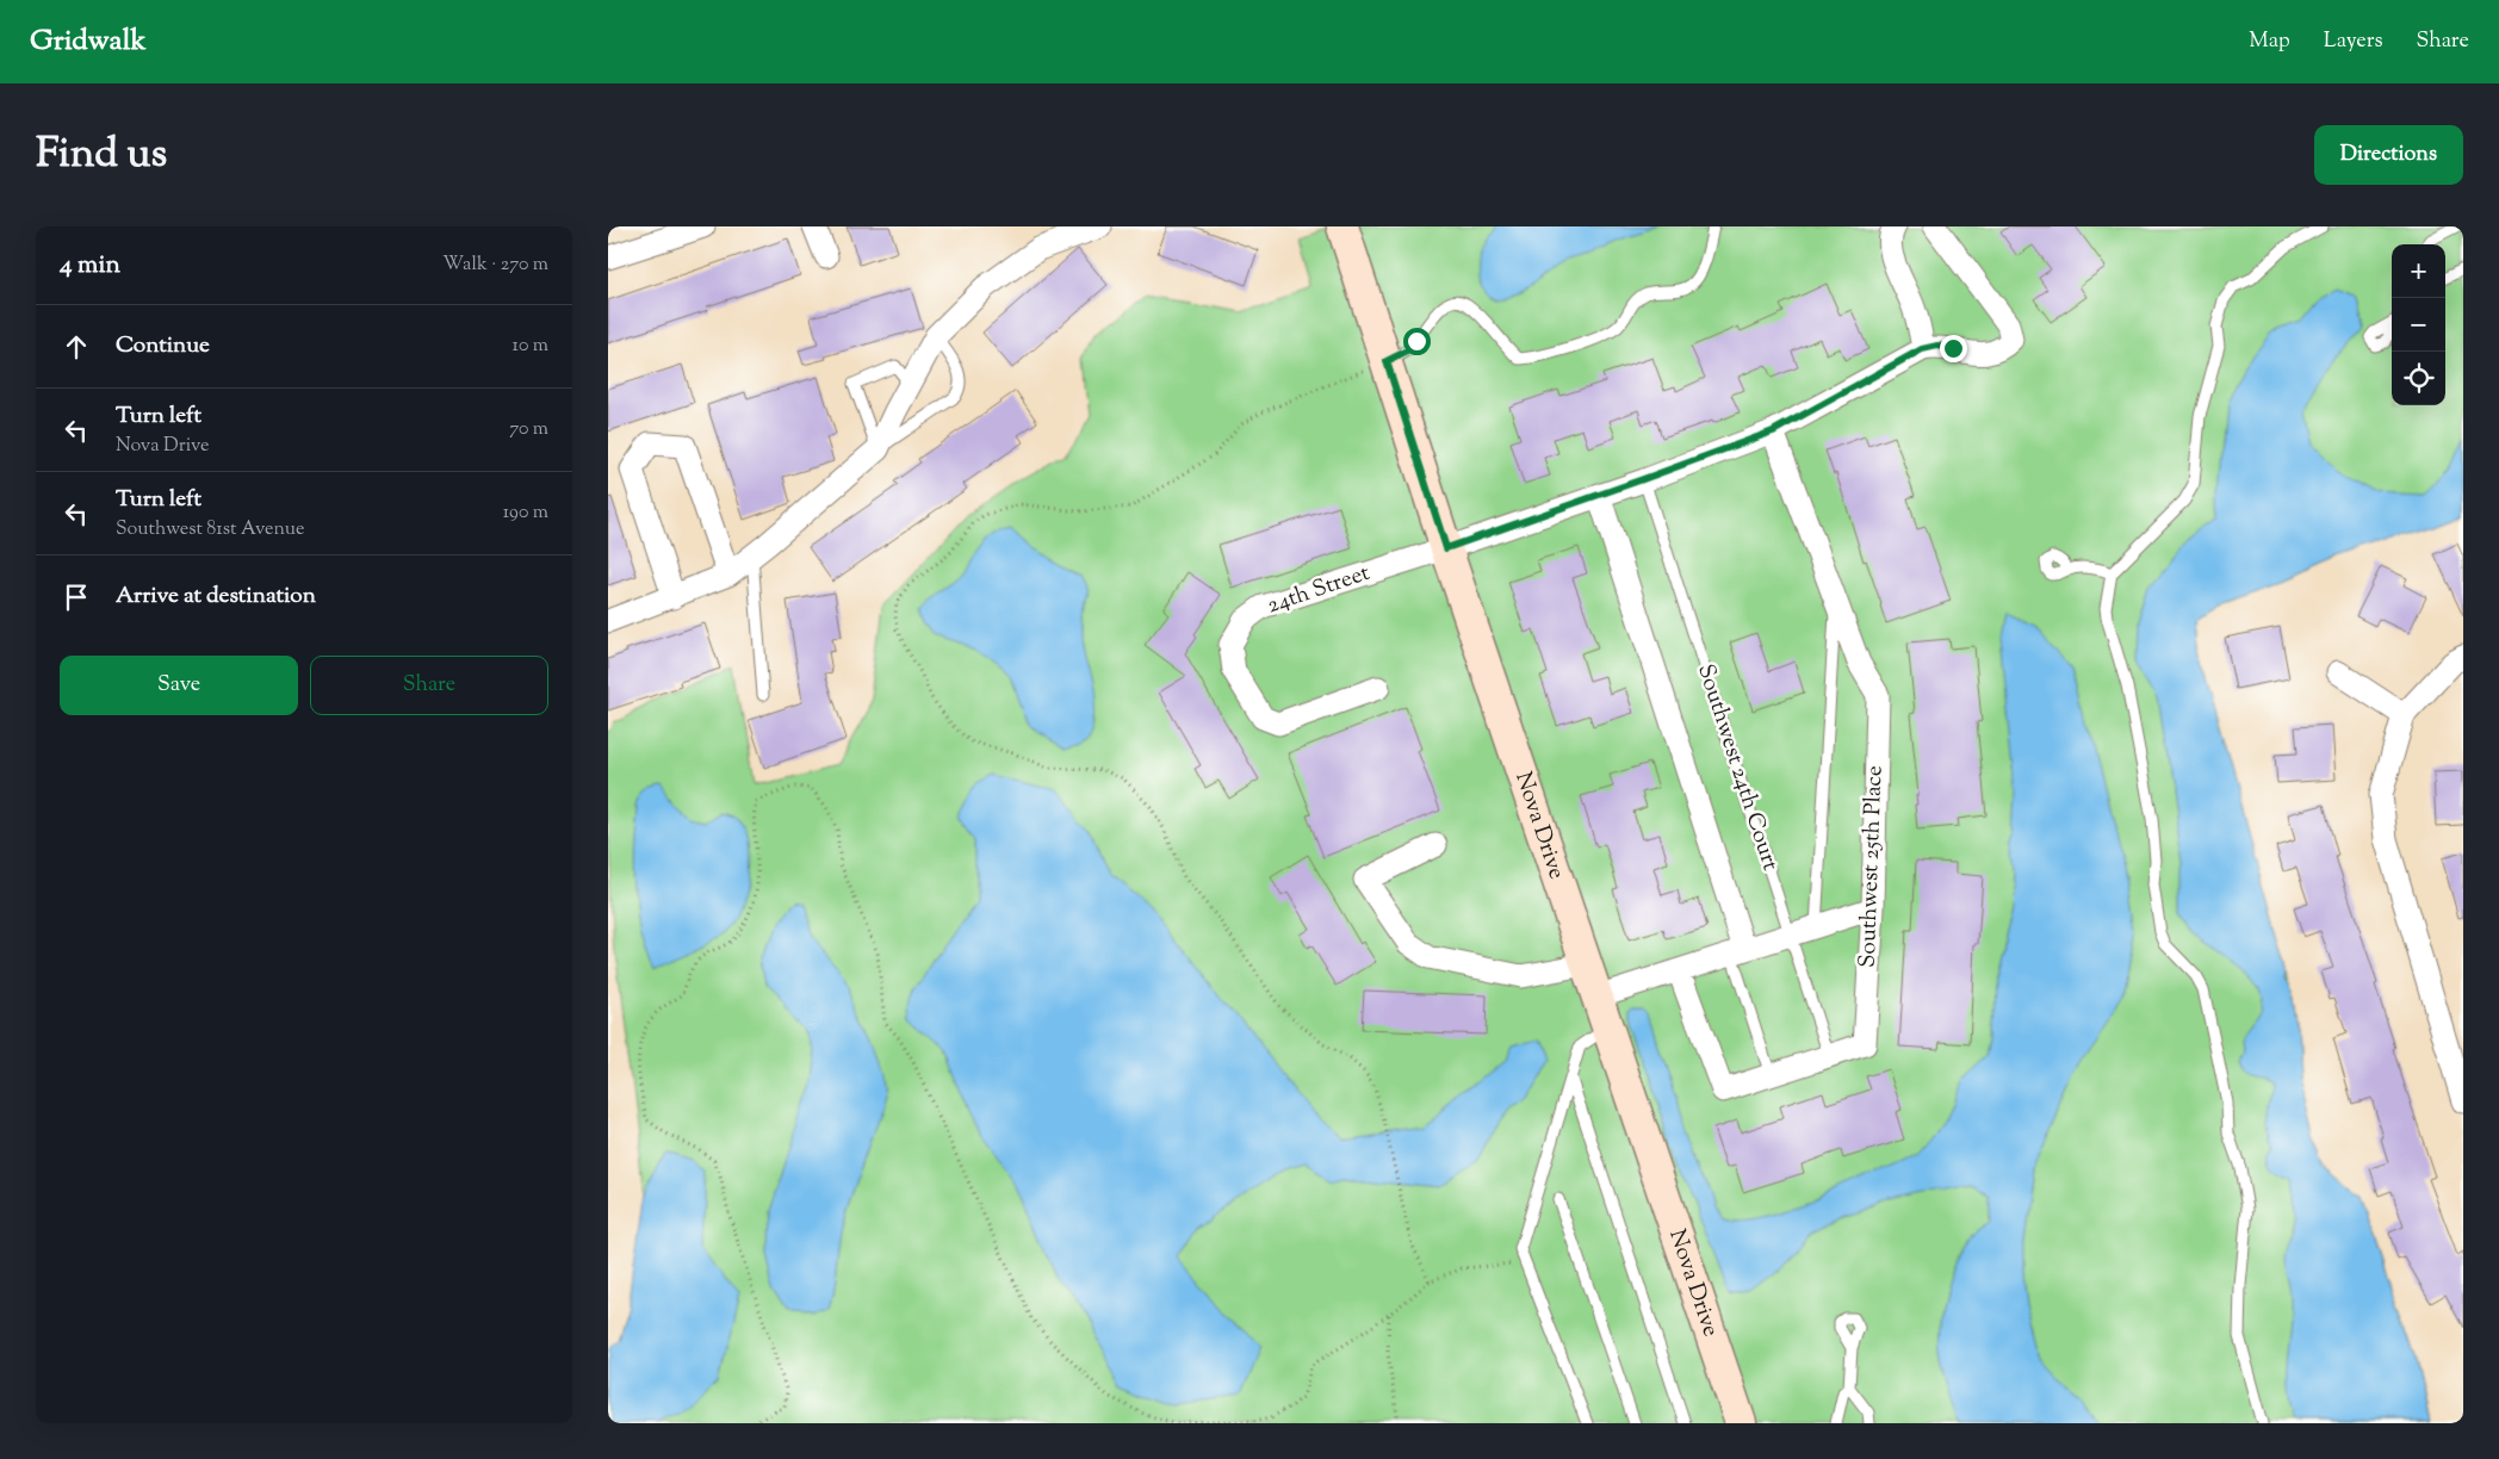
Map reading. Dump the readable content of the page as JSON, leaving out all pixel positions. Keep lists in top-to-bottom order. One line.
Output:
{"streets":{"street":["24th Street","Nova Drive","Southwest 25th Place"],"lane":["Southwest 24th Court"]},"crossings":[["24th Street","Southwest 24th Court"],["24th Street","Nova Drive"],["24th Street","Southwest 25th Place"],["Southwest 24th Court","Southwest 25th Place"]],"page":{"header":"Gridwalk","nav":["Map","Layers","Share"],"title":"Find us","buttons":["Directions",["Save","Share"]],"heading":["4 min","Walk · 270 m"],"map_buttons":["+","−"],"list":[["Continue","10 m"],["Turn left","Nova Drive","70 m"],["Turn left","Southwest 81st Avenue","190 m"],"Arrive at destination"]}}
